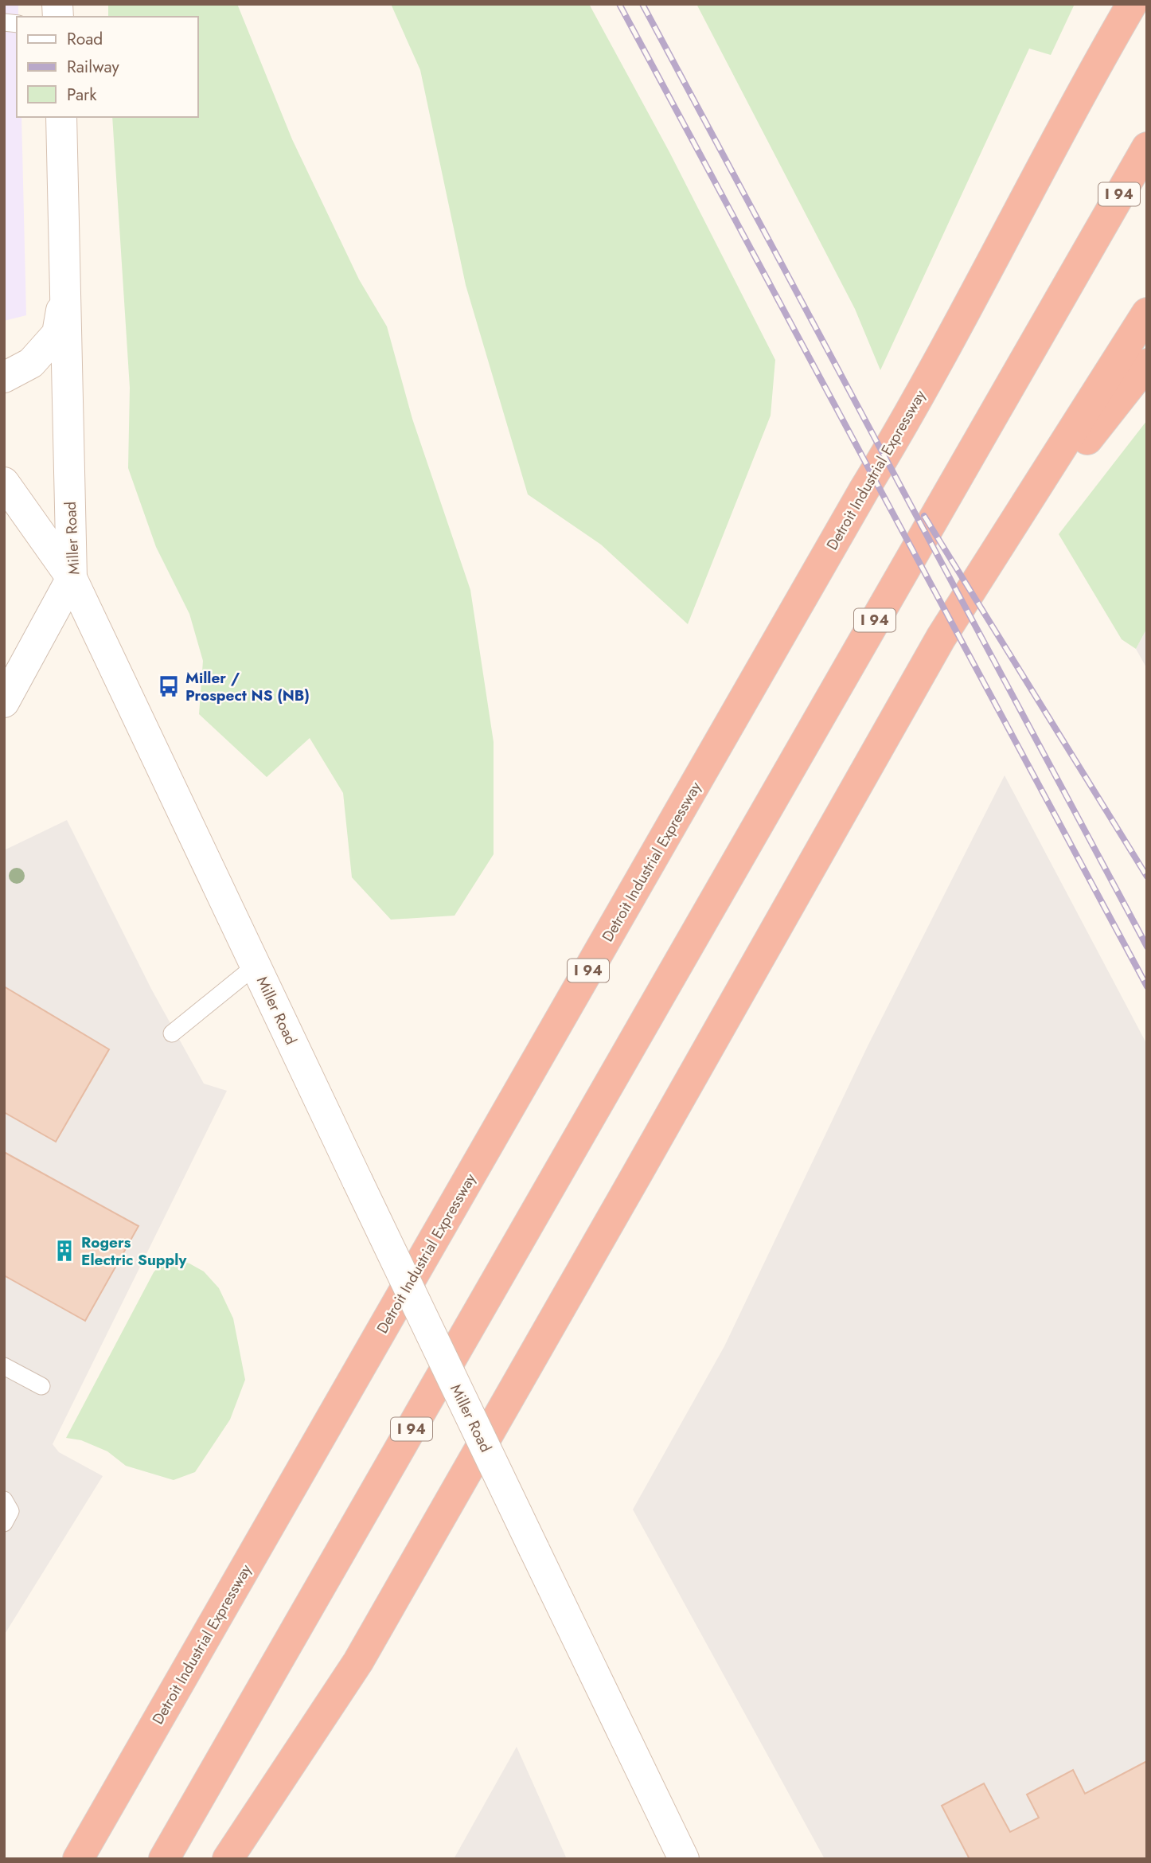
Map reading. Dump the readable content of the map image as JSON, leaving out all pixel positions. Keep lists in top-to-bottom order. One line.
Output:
{"streets":{"highway":["I 94","Detroit Industrial Expressway"],"main road":["Miller Road"]},"places":{"bus stop":["Miller / Prospect NS (NB)"],"building":["Rogers Electric Supply"]},"legend":["Road","Railway","Park"]}
